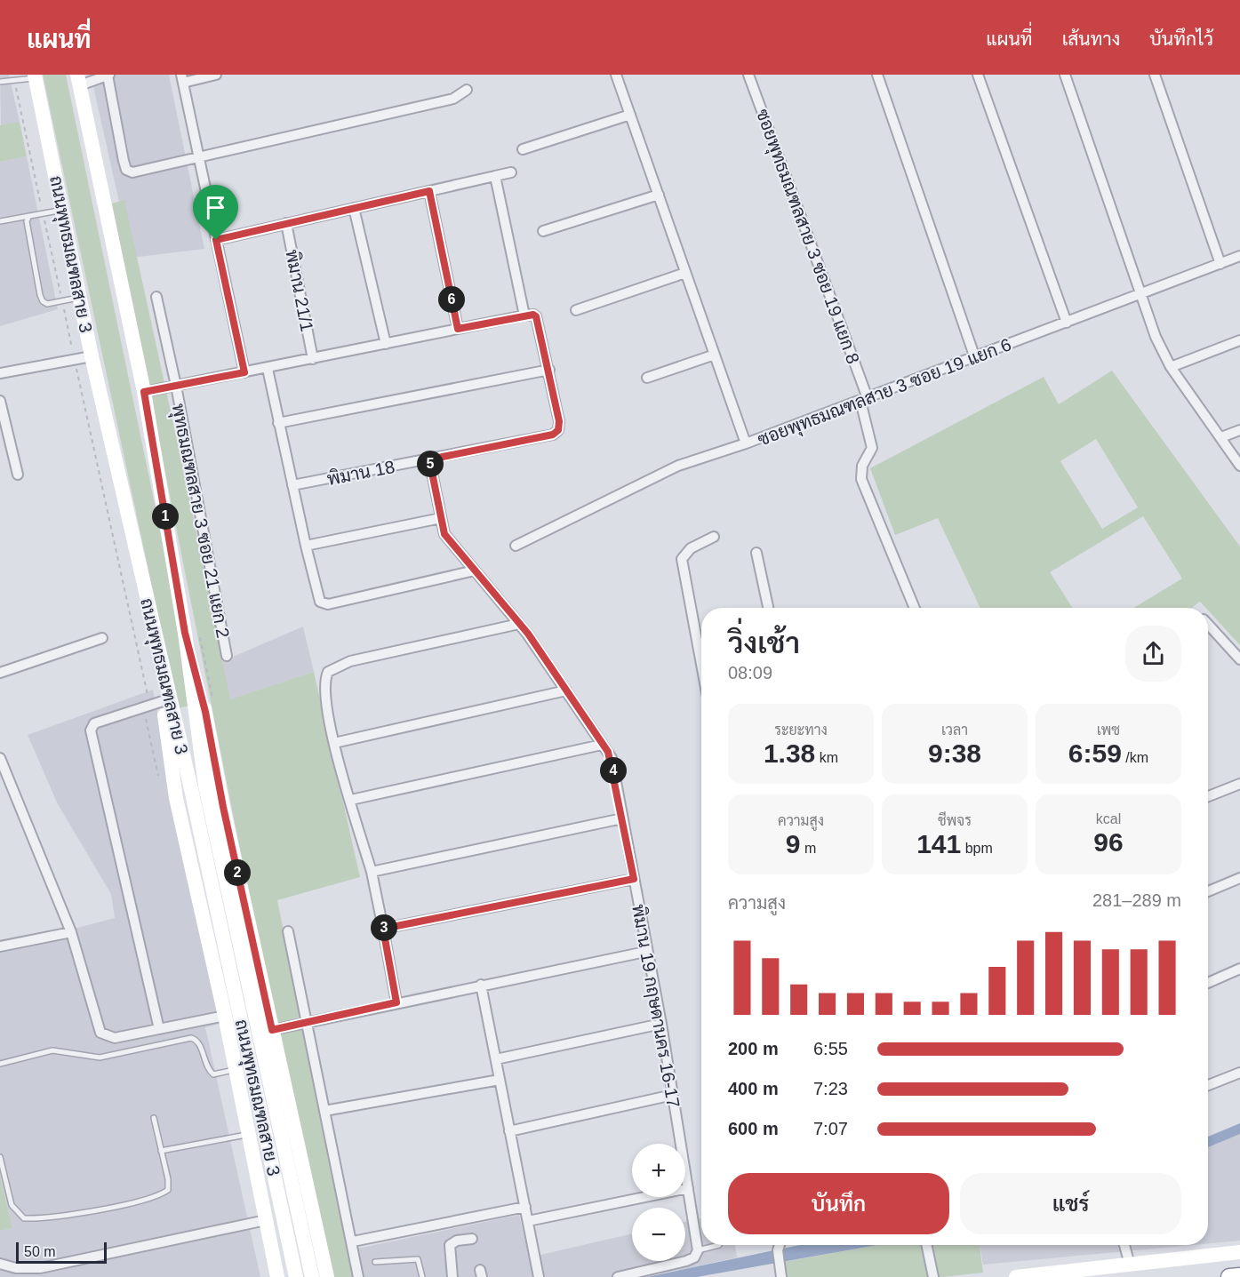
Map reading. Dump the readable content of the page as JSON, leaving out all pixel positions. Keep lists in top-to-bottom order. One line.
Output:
{"streets":{"main road":["ถนนพุทธมณฑลสาย 3"],"street":["ซอยพุทธมณฑลสาย 3 ซอย 19 แยก 8","พิมาน 21/1","ซอยพุทธมณฑลสาย 3 ซอย 19 แยก 6","พิมาน 18","พุทธมณฑลสาย 3 ซอย 21 แยก 2","พิมาน 19 กฤษดานคร 16-17"]},"crossings":[["ซอยพุทธมณฑลสาย 3 ซอย 19 แยก 8","ซอยพุทธมณฑลสาย 3 ซอย 19 แยก 6"],["พิมาน 18","พิมาน 19 กฤษดานคร 16-17"]],"scale_bar":"50 m","page":{"header":"แผนที่","nav":["แผนที่","เส้นทาง","บันทึกไว้"],"pins":["6","5","1","4","2","3"],"heading":["วิ่งเช้า","08:09"],"stats":[["ระยะทาง","1.38 km"],["เวลา","9:38"],["เพซ","6:59 /km"],["ความสูง","9 m"],["ชีพจร","141 bpm"],["kcal","96"]],"chart":["ความสูง","281–289 m"],"list":[{"name":"200 m","note":"6:55"},{"name":"400 m","note":"7:23"},{"name":"600 m","note":"7:07"}],"map_buttons":["+","−"],"buttons":["บันทึก","แชร์"],"scale":"50 m"}}
